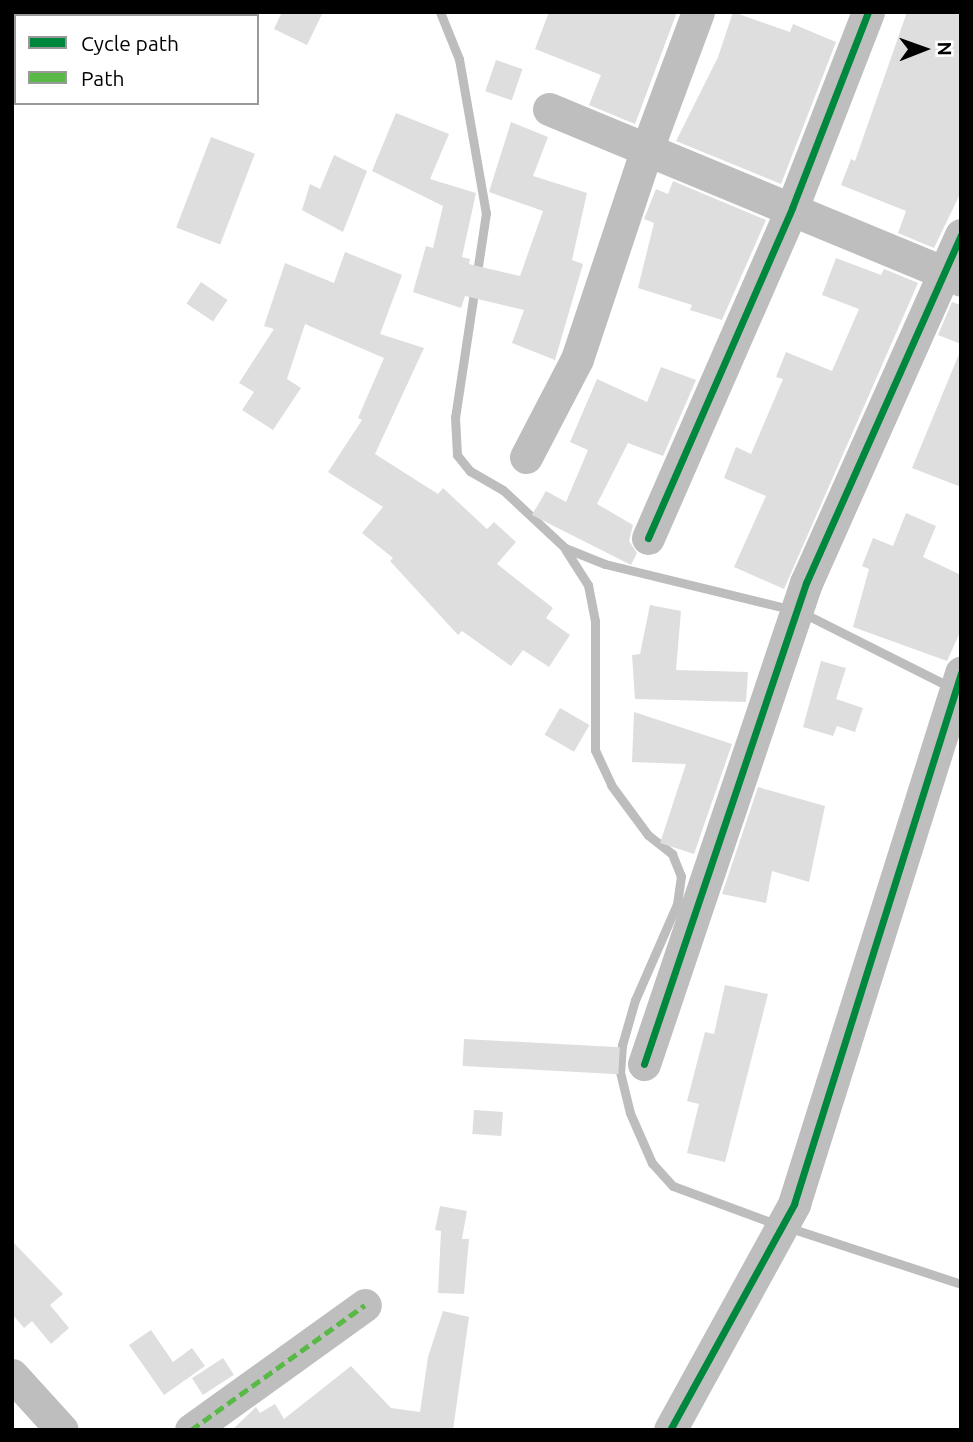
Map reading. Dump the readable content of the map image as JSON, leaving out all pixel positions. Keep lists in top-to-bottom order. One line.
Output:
{"legend":["Cycle path","Path"],"north":"right"}
